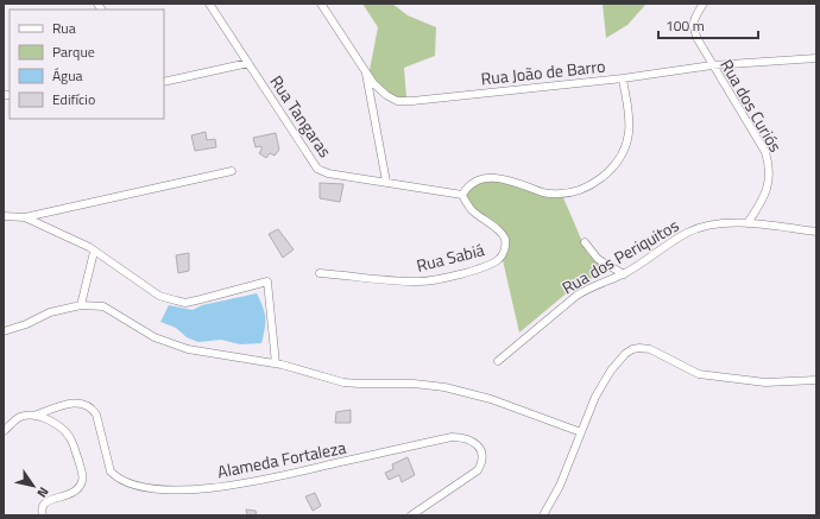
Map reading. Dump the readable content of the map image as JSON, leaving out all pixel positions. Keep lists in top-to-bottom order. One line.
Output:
{"streets":{"street":["Rua João de Barro","Rua dos Curiós","Rua Tangaras","Rua dos Periquitos","Rua Sabiá","Alameda Fortaleza"]},"crossings":[["Rua João de Barro","Rua dos Curiós"],["Rua dos Curiós","Rua dos Periquitos"],["Rua Tangaras","Rua Sabiá"]],"legend":["Rua","Parque","Água","Edifício"],"scale_bar":"100 m","north":"bottom right"}
